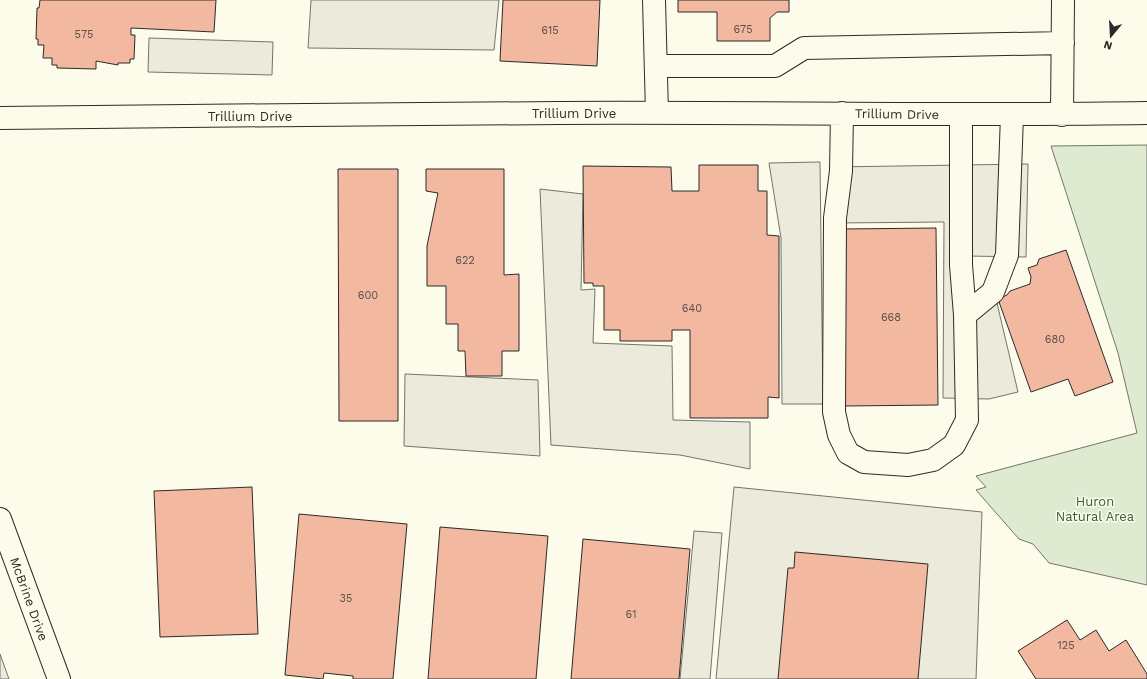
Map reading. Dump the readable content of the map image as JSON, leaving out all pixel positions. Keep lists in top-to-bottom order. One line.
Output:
{"streets":{"street":["Trillium Drive","McBrine Drive"]},"parks":["Huron Natural Area"],"house_numbers":["675","615","575","622","600","640","668","680","35","61","125"],"north":"bottom"}
